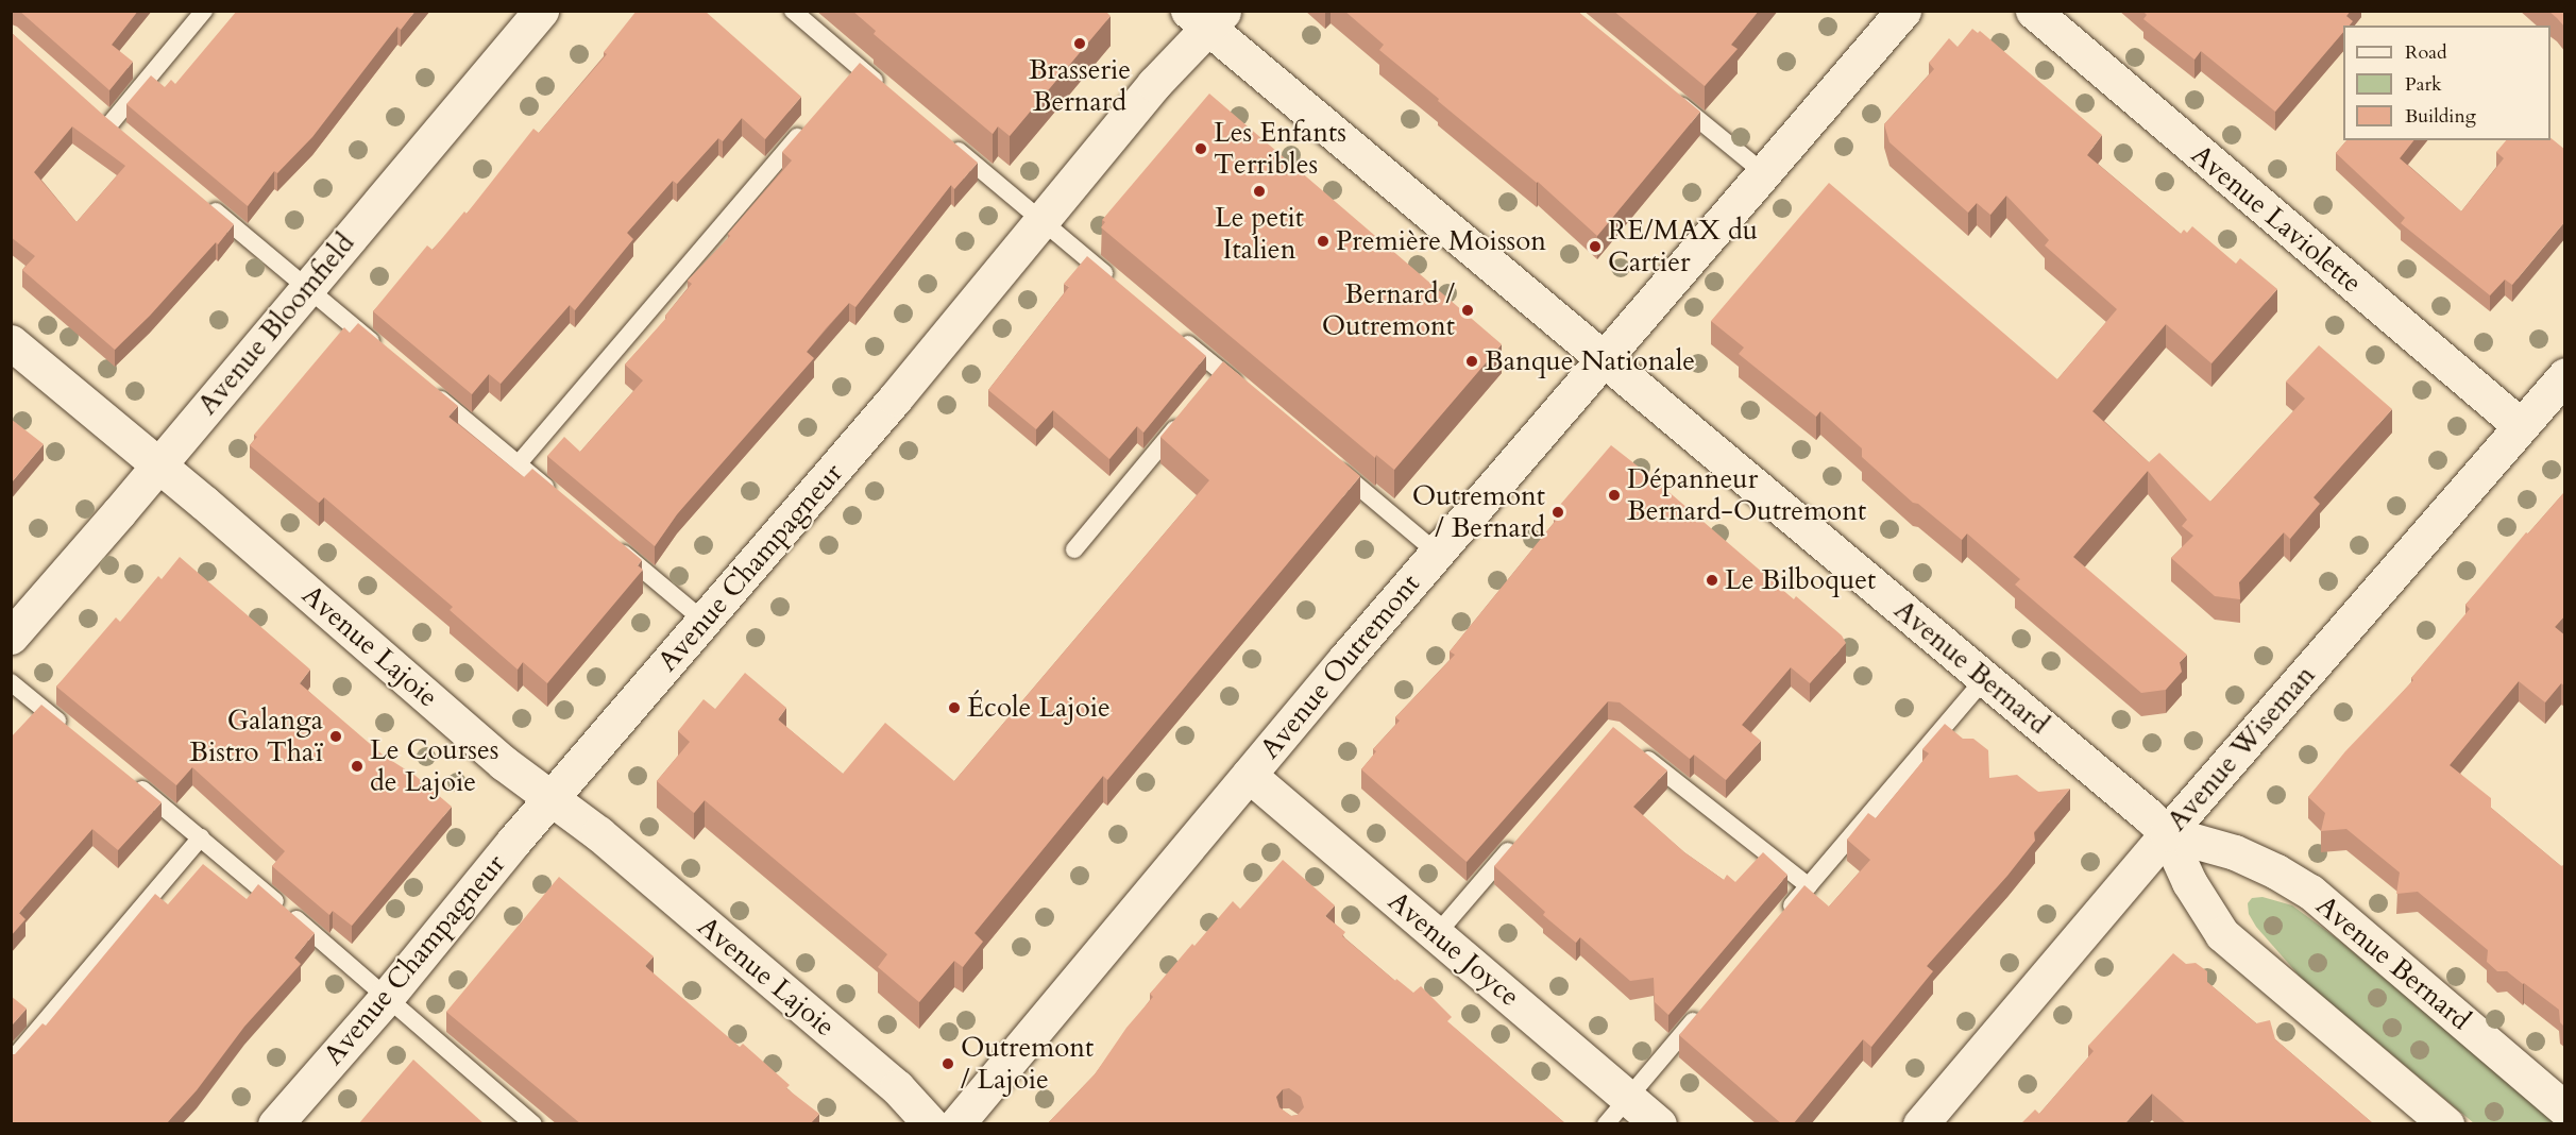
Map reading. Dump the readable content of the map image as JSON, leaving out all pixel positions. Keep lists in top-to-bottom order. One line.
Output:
{"streets":{"street":["Avenue Laviolette","Avenue Bloomfield","Avenue Champagneur","Avenue Lajoie","Avenue Outremont","Avenue Bernard","Avenue Wiseman","Avenue Joyce"]},"crossings":[["Avenue Laviolette","Avenue Wiseman"],["Avenue Bloomfield","Avenue Lajoie"],["Avenue Champagneur","Avenue Lajoie"],["Avenue Champagneur","Avenue Bernard"],["Avenue Outremont","Avenue Bernard"],["Avenue Outremont","Avenue Joyce"],["Avenue Bernard","Avenue Wiseman"]],"places":["Brasserie Bernard","Les Enfants Terribles","Le petit Italien","Première Moisson","RE/MAX du Cartier","Bernard / Outremont","Banque Nationale","Dépanneur Bernard-Outremont","Outremont / Bernard","Le Bilboquet","École Lajoie","Galanga Bistro Thaï","Le Courses de Lajoie","Outremont / Lajoie"],"legend":["Road","Park","Building"]}
